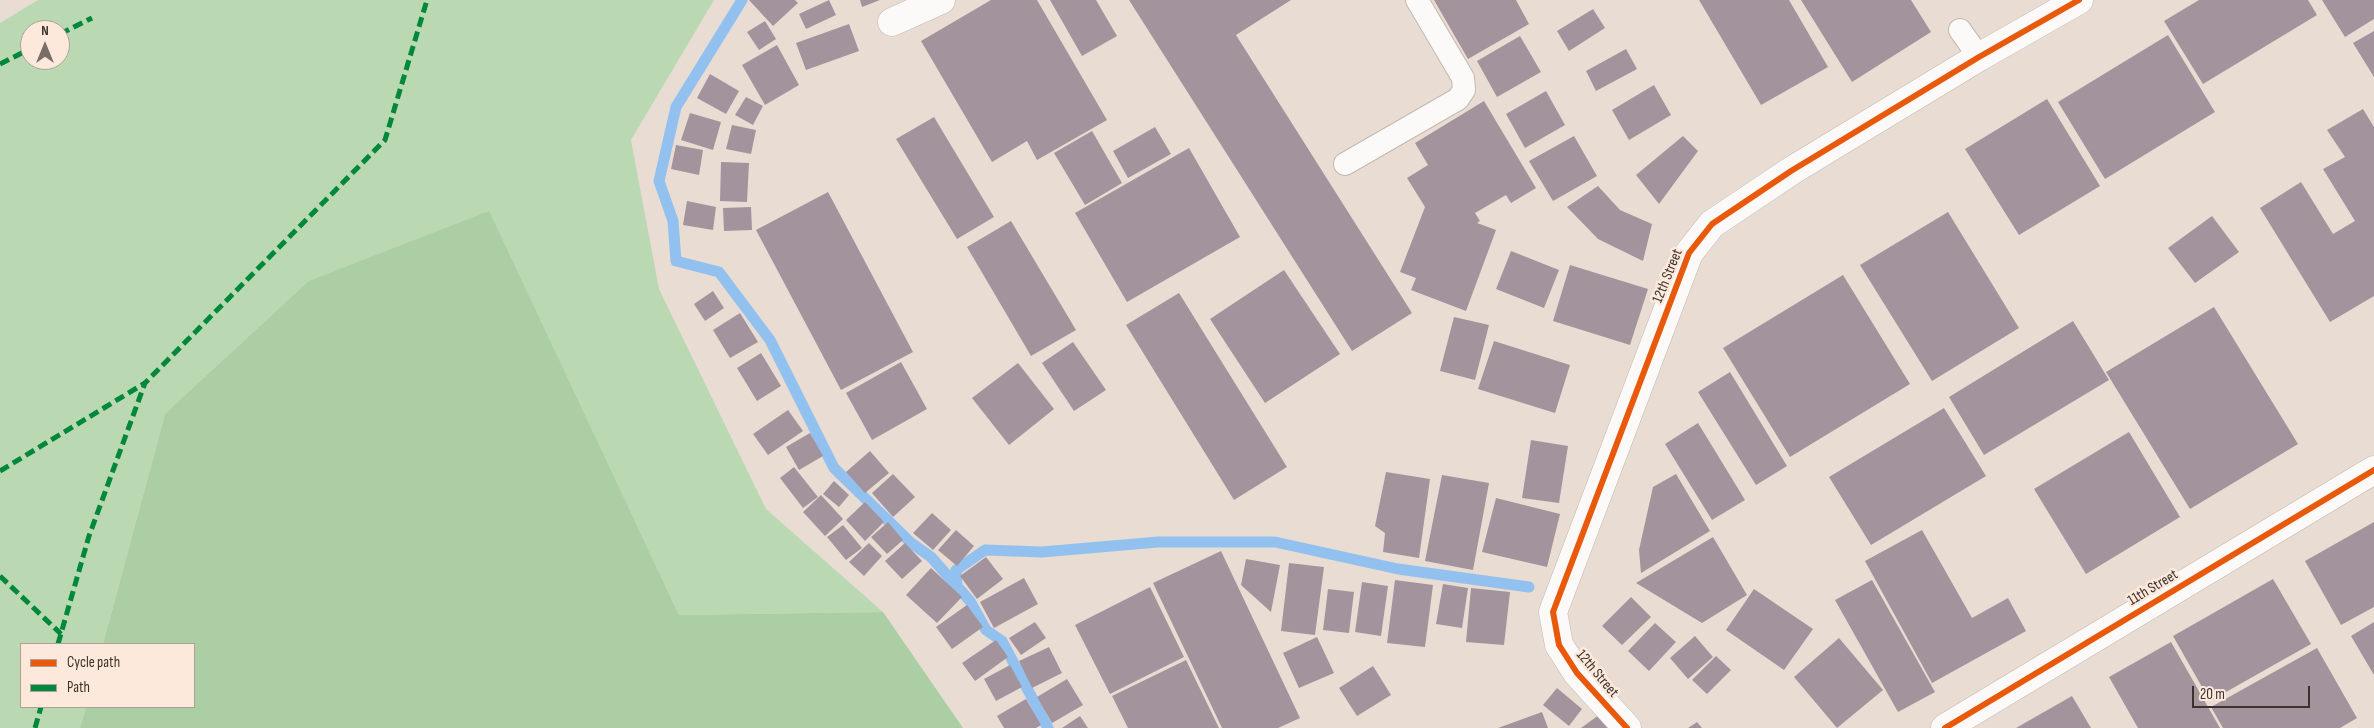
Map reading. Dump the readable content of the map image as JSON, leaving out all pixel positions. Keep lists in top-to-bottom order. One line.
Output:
{"streets":{"street":["12th Street","11th Street"]},"legend":["Cycle path","Path"],"scale_bar":"20 m","north":"top"}
